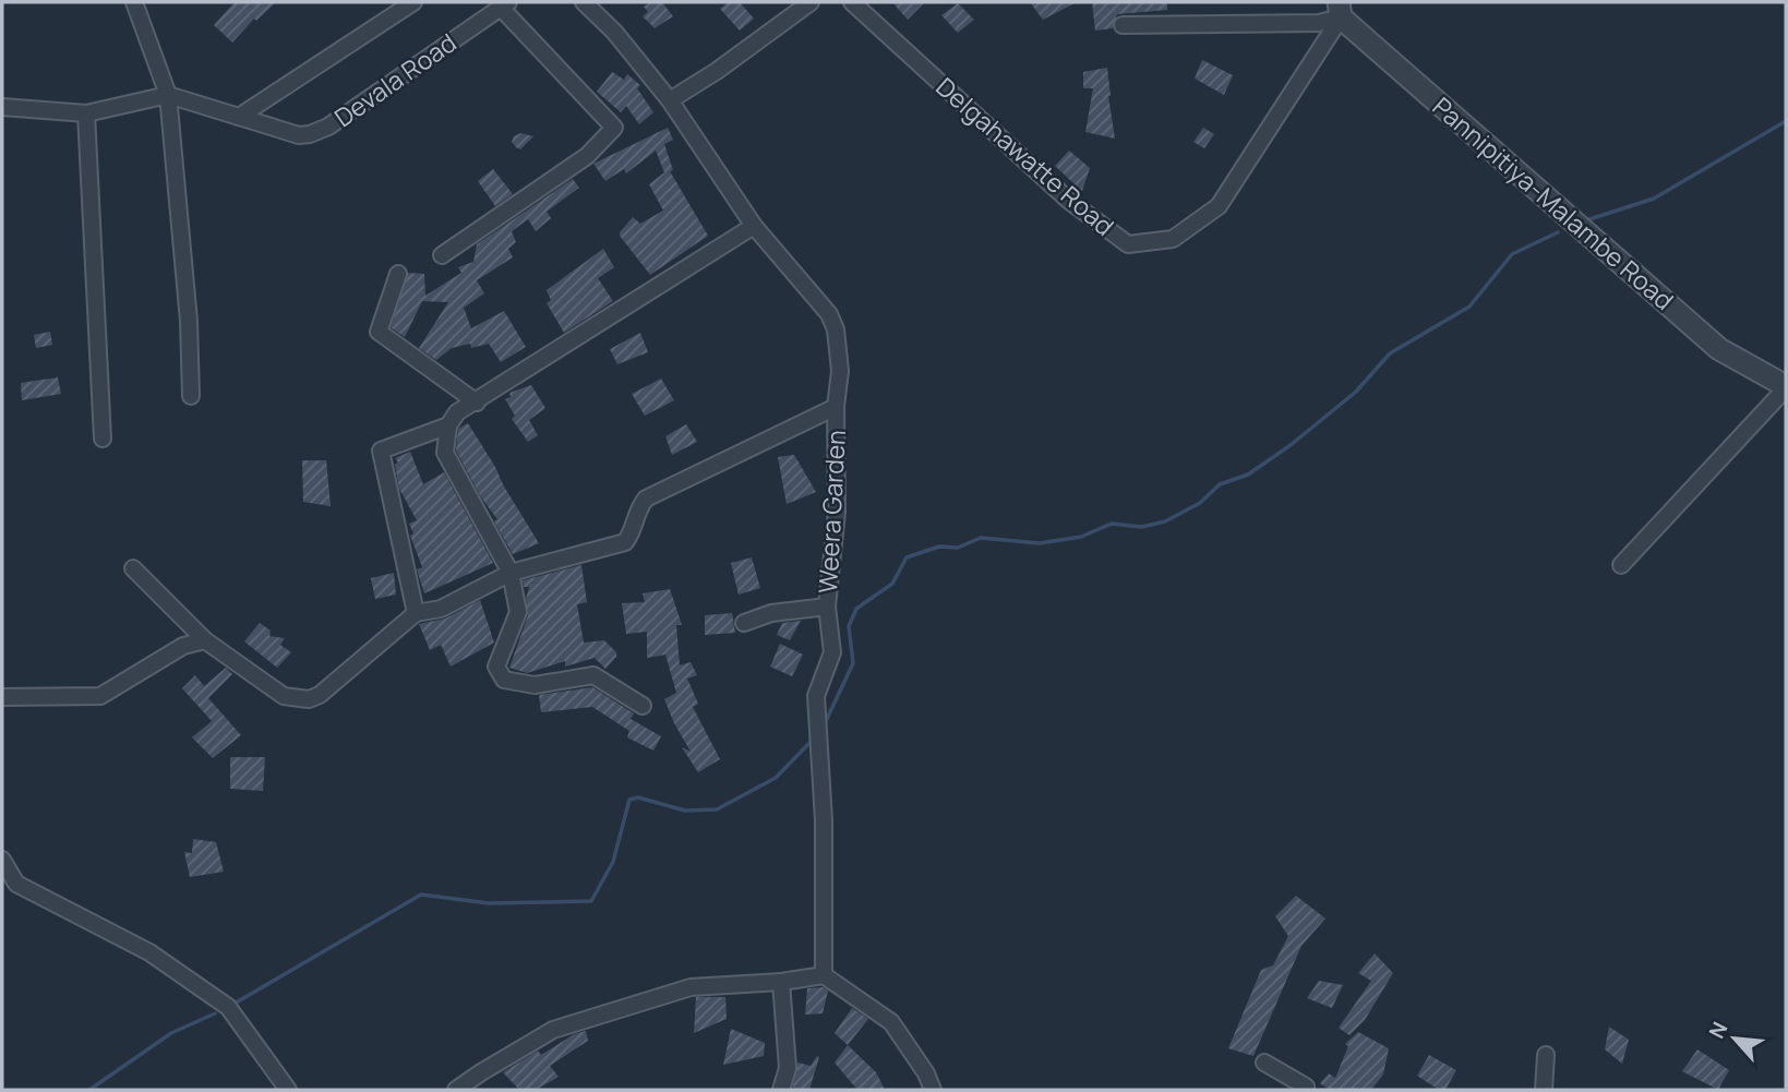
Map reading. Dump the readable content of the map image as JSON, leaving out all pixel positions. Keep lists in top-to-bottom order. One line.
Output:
{"streets":{"street":["Devala Road","Delgahawatte Road","Pannipitiya-Malambe Road","Weera Garden"]},"crossings":[["Delgahawatte Road","Pannipitiya-Malambe Road"]],"north":"top left"}
